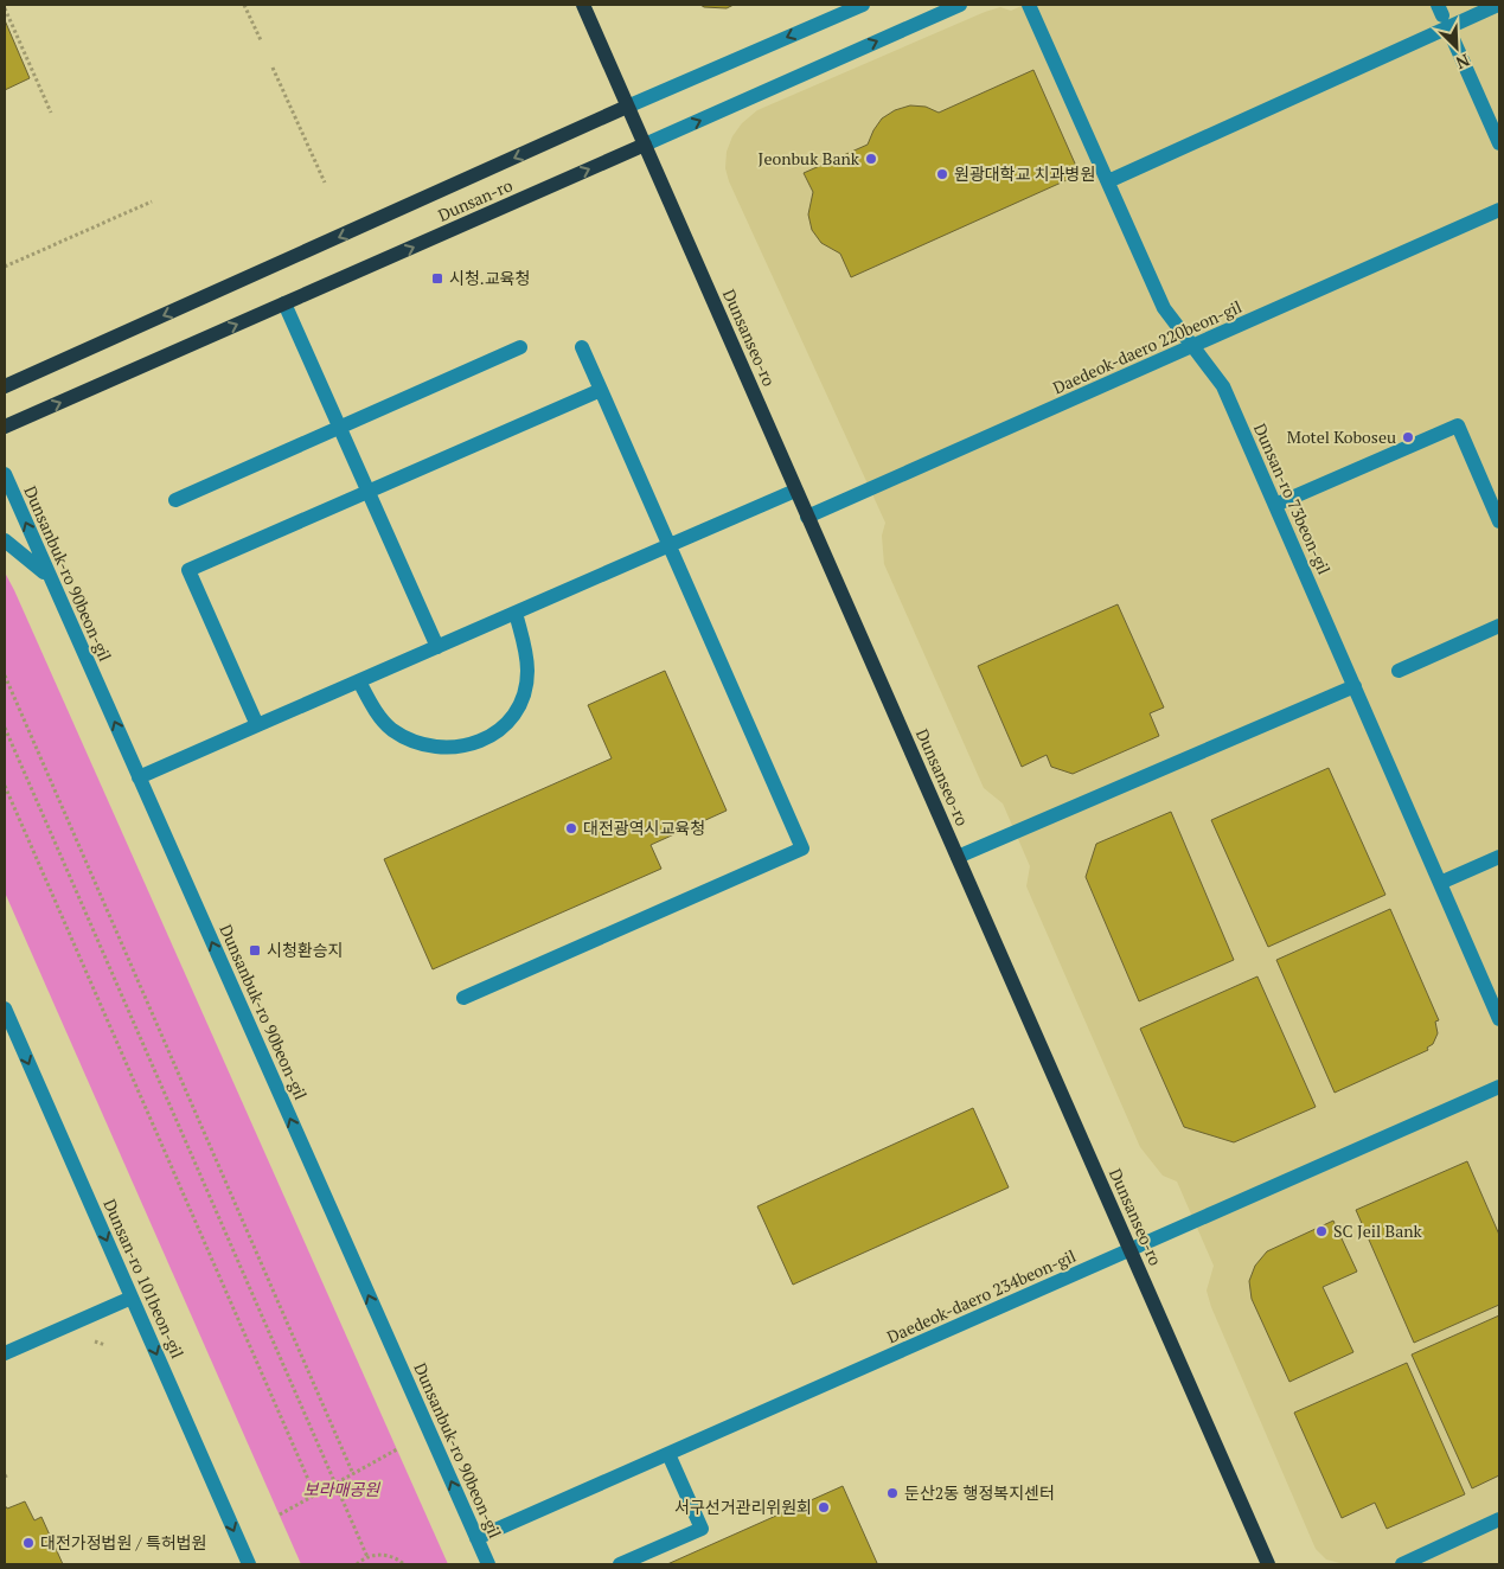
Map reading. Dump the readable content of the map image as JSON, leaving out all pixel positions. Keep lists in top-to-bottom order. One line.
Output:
{"streets":{"main road":["Dunsan-ro","Dunsanseo-ro"],"street":["Daedeok-daero 220beon-gil","Dunsan-ro 73beon-gil","Dunsanbuk-ro 90beon-gil","Dunsan-ro 101beon-gil","Daedeok-daero 234beon-gil"]},"crossings":[["Dunsan-ro","Dunsanseo-ro"],["Dunsanseo-ro","Daedeok-daero 220beon-gil"],["Dunsanseo-ro","Daedeok-daero 234beon-gil"],["Daedeok-daero 220beon-gil","Dunsan-ro 73beon-gil"],["Dunsanbuk-ro 90beon-gil","Daedeok-daero 234beon-gil"]],"one_way":["Dunsanbuk-ro 90beon-gil","Dunsan-ro 101beon-gil"],"parks":["보라매공원"],"places":{"other":["Jeonbuk Bank","원광대학교 치과병원","Motel Koboseu","대전광역시교육청","SC Jeil Bank","둔산2동 행정복지센터","서구선거관리위원회","대전가정법원 / 특허법원"],"transit":["시청.교육청","시청환승지"]},"north":"bottom right"}
